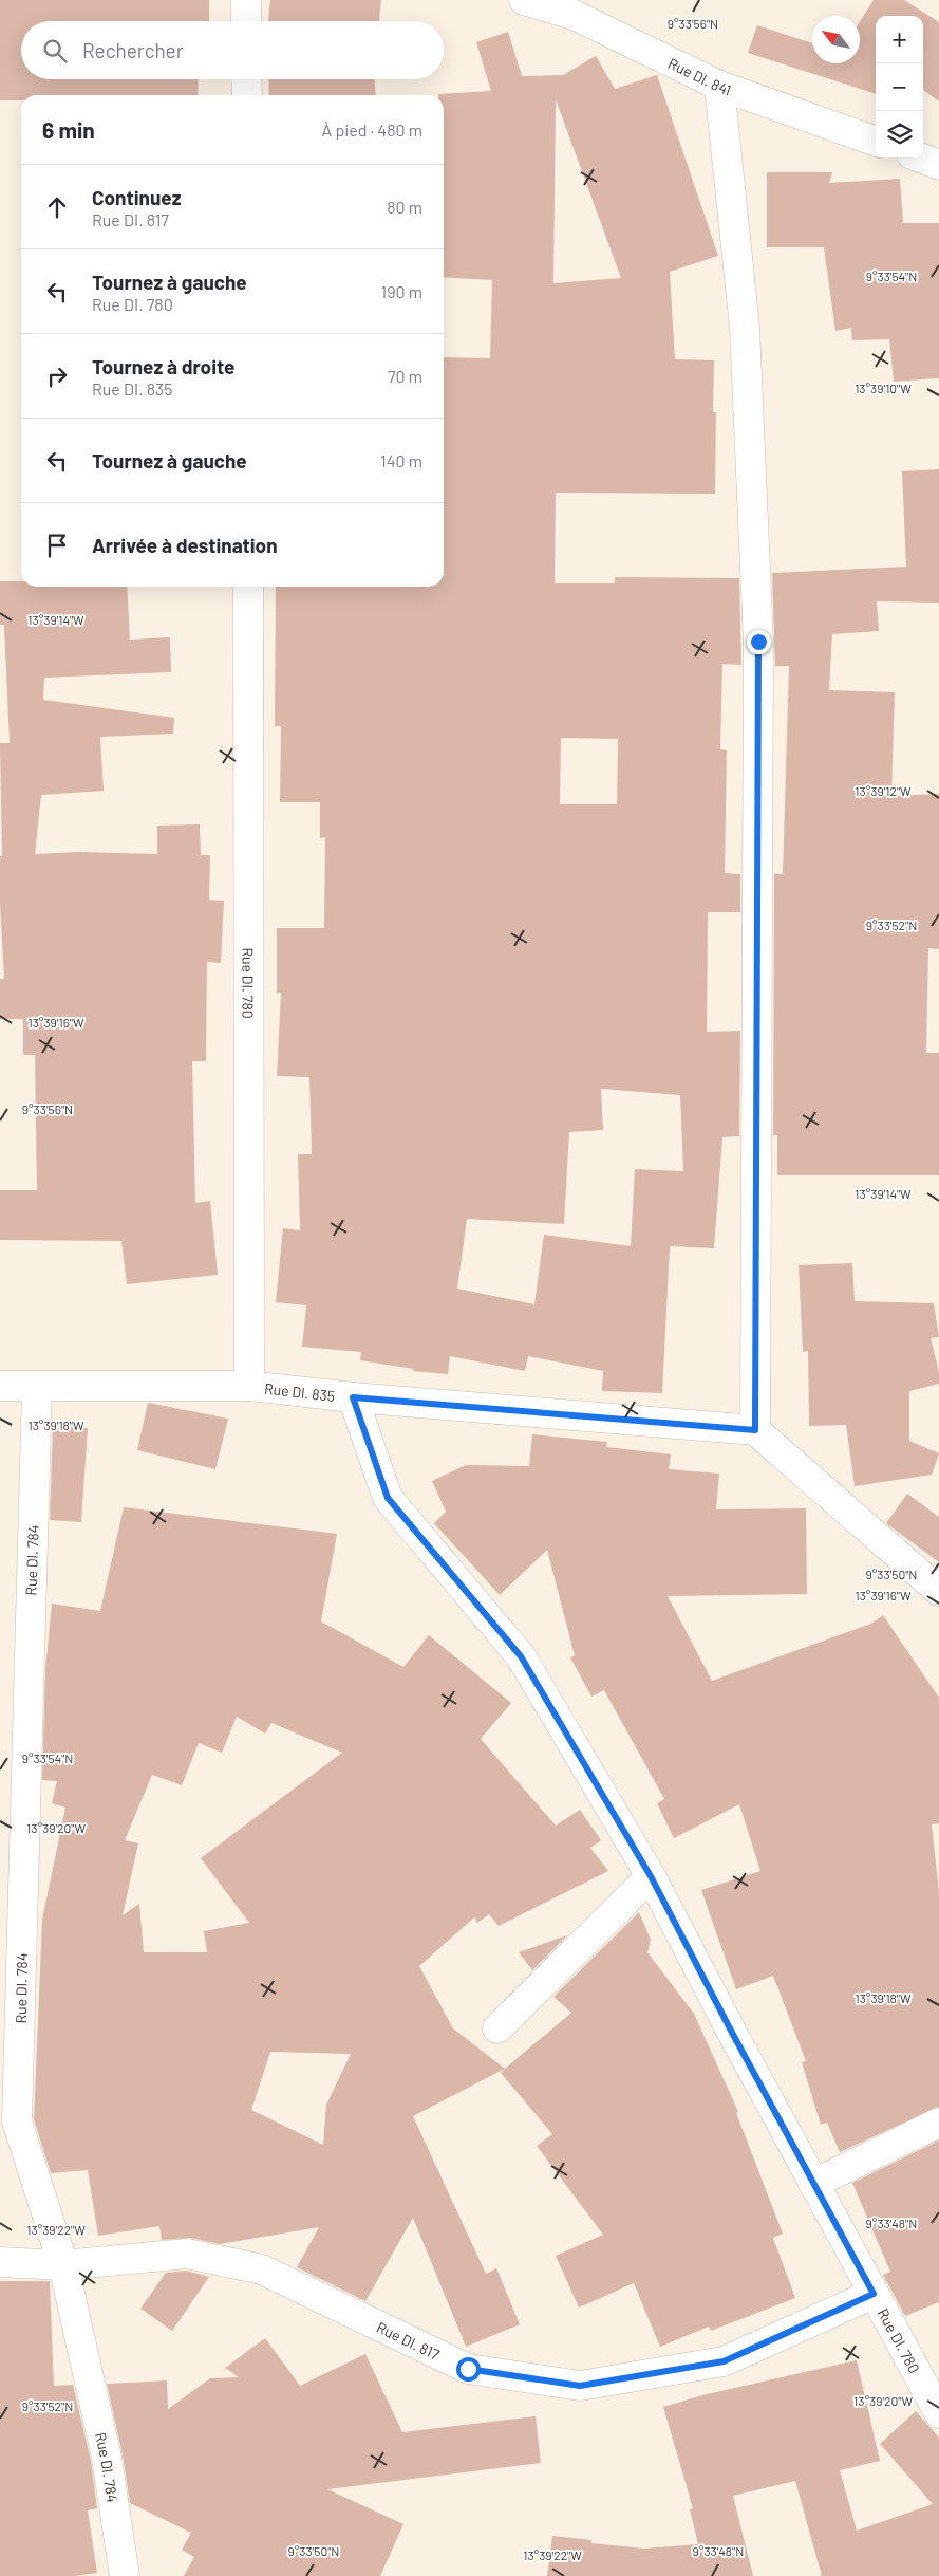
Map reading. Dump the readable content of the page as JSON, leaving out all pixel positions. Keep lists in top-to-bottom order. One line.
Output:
{"streets":{"street":["Rue DI. 841","Rue DI. 780","Rue DI. 835","Rue DI. 784","Rue DI. 817"]},"crossings":[["Rue DI. 780","Rue DI. 835"],["Rue DI. 780","Rue DI. 817"],["Rue DI. 835","Rue DI. 784"],["Rue DI. 784","Rue DI. 817"]],"north":"top left","page":{"map_buttons":["+","−"],"search":"Rechercher","heading":["6 min","À pied · 480 m"],"list":[["Continuez","Rue DI. 817","80 m"],["Tournez à gauche","Rue DI. 780","190 m"],["Tournez à droite","Rue DI. 835","70 m"],["Tournez à gauche","140 m"],"Arrivée à destination"]},"coordinates":["9°33'56\"N","9°33'54\"N","13°39'10\"W","13°39'14\"W","13°39'12\"W","9°33'52\"N","13°39'16\"W","13°39'18\"W","9°33'50\"N","13°39'20\"W","9°33'48\"N","13°39'22\"W"]}
